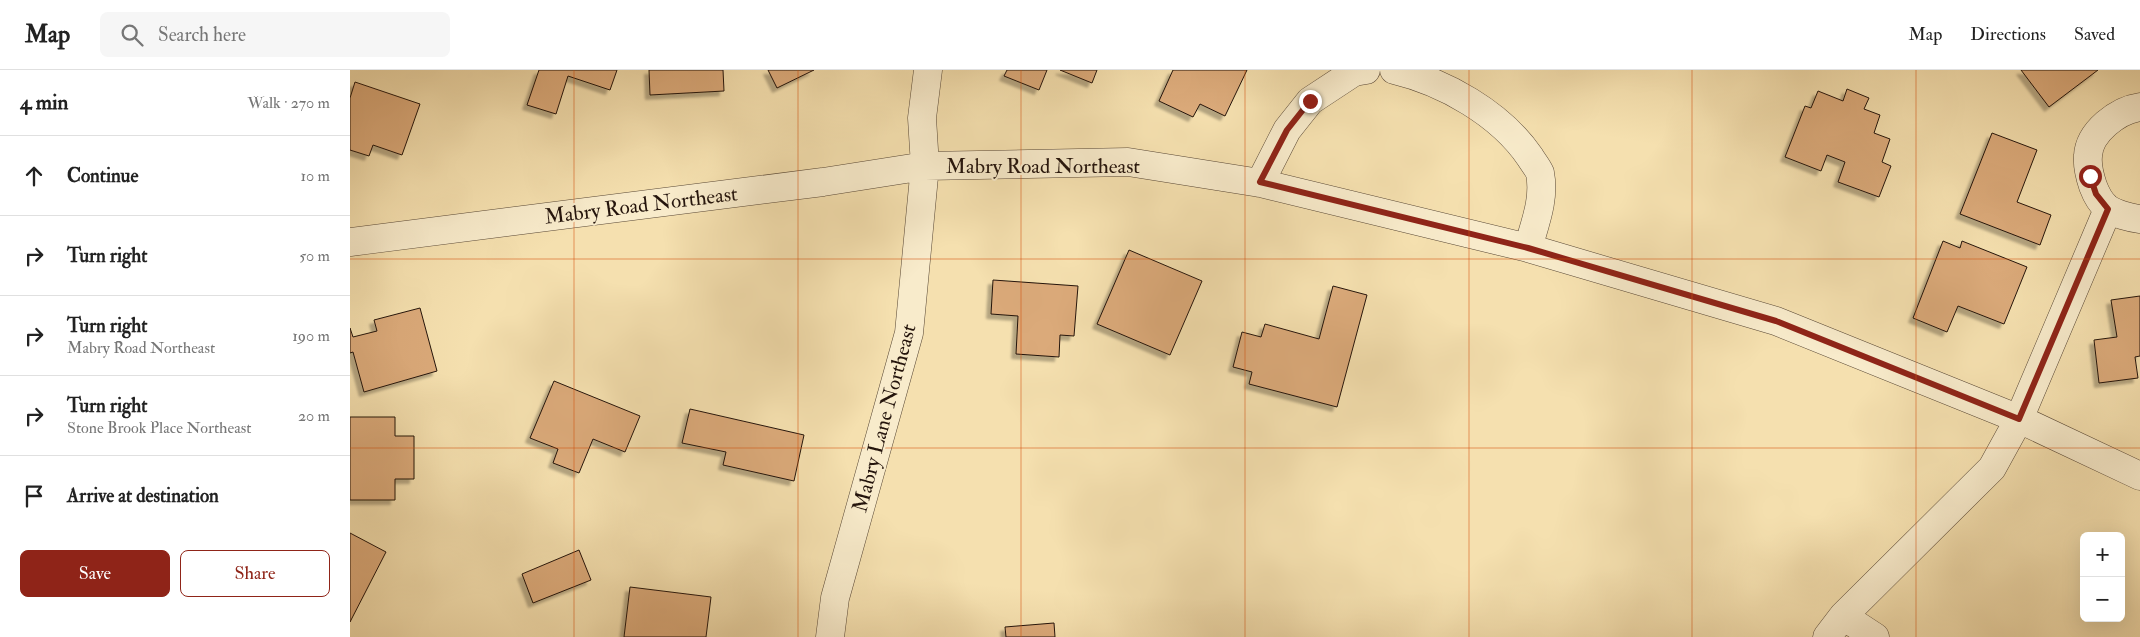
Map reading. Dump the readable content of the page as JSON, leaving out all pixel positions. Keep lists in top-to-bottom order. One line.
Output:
{"streets":{"street":["Mabry Road Northeast","Mabry Lane Northeast"]},"crossings":[["Mabry Road Northeast","Mabry Lane Northeast"]],"page":{"header":"Map","search":"Search here","nav":["Map","Directions","Saved"],"heading":["4 min","Walk · 270 m"],"list":[["Continue","10 m"],["Turn right","50 m"],["Turn right","Mabry Road Northeast","190 m"],["Turn right","Stone Brook Place Northeast","20 m"],"Arrive at destination"],"map_buttons":["+","−"],"buttons":["Save","Share"]}}
